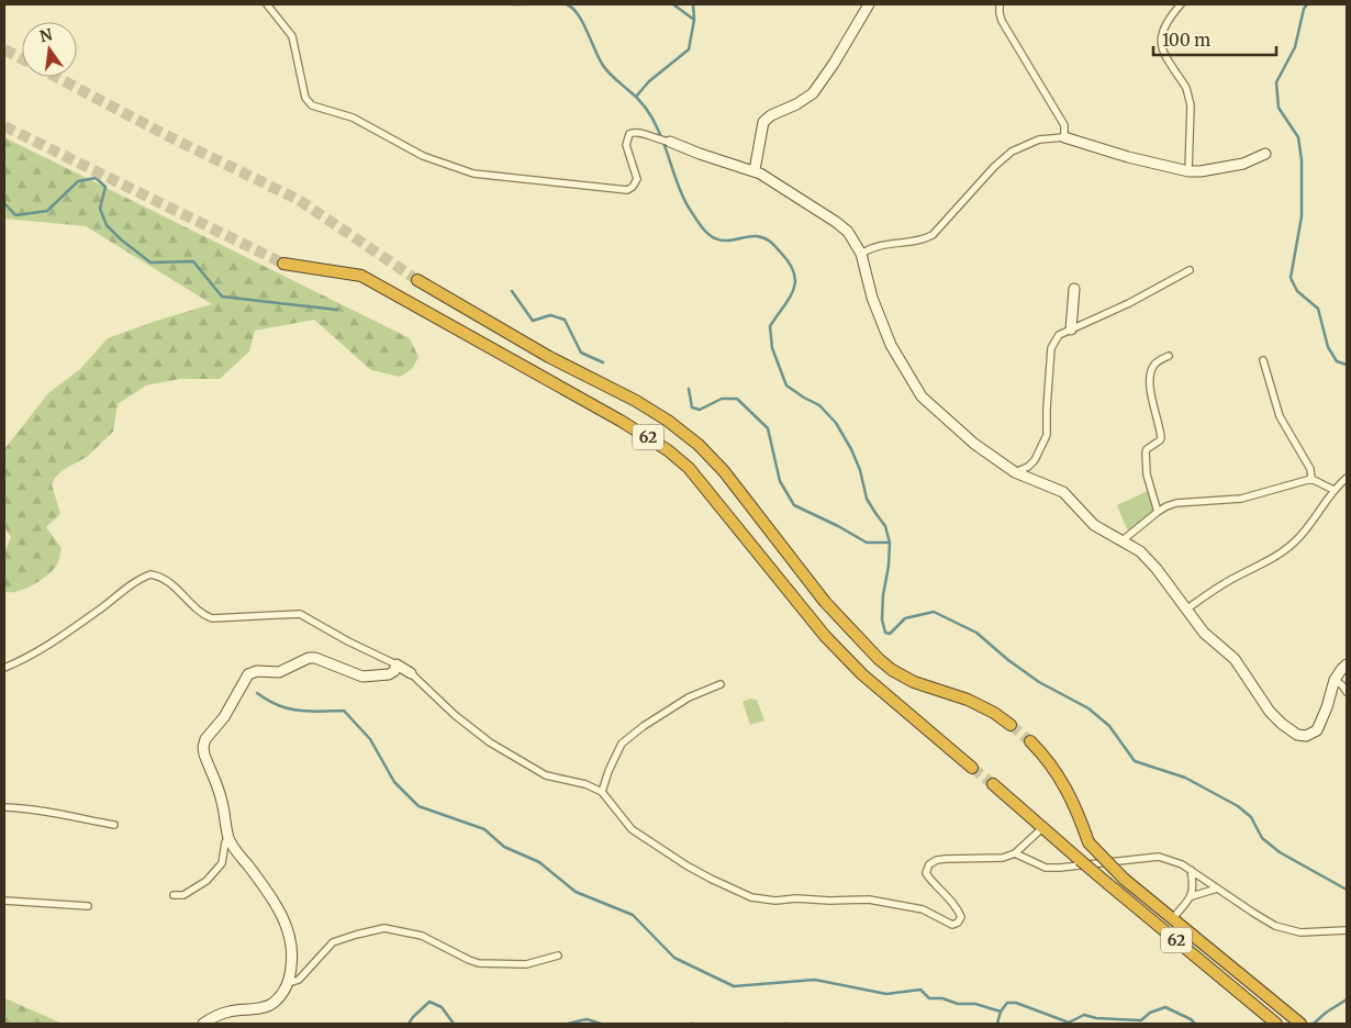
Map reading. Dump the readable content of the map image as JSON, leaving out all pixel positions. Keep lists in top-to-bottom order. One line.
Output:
{"streets":{"highway":["62"]},"scale_bar":"100 m","north":"top"}
